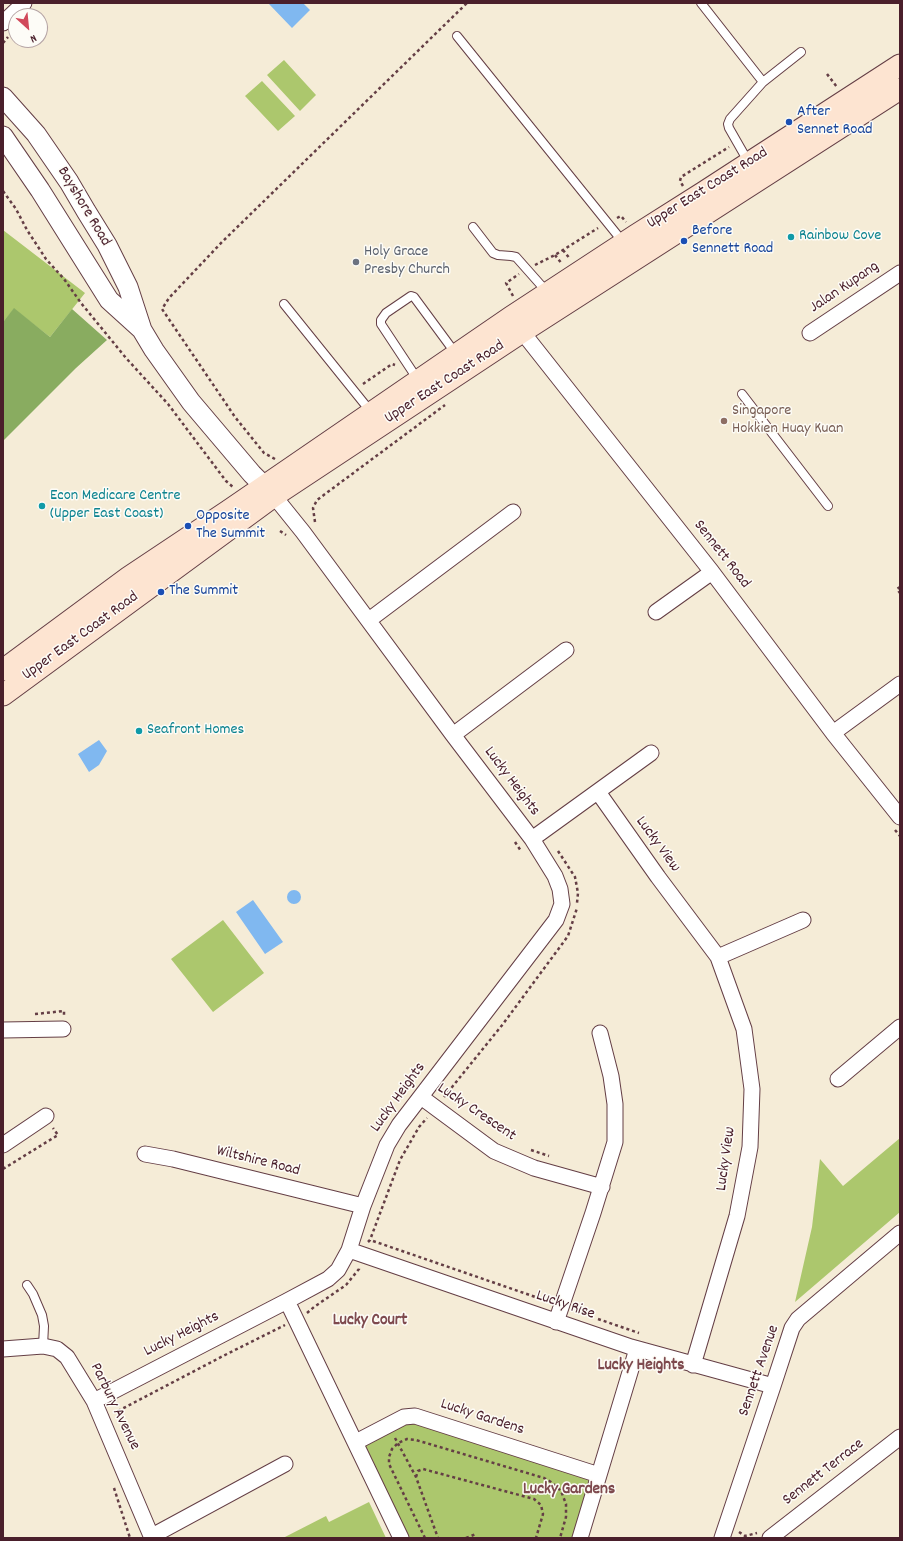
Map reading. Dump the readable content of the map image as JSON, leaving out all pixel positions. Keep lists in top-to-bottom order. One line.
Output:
{"streets":{"main road":["Upper East Coast Road"],"street":["Bayshore Road","Jalan Kupang","Sennett Road","Lucky Heights","Lucky View","Lucky Crescent","Wiltshire Road","Lucky Rise","Sennett Avenue","Parbury Avenue","Lucky Gardens","Sennett Terrace"]},"crossings":[["Upper East Coast Road","Bayshore Road"],["Upper East Coast Road","Sennett Road"],["Upper East Coast Road","Lucky Heights"],["Bayshore Road","Lucky Heights"],["Lucky Heights","Lucky Crescent"],["Lucky Heights","Wiltshire Road"],["Lucky Heights","Lucky Rise"],["Lucky Heights","Parbury Avenue"],["Lucky View","Lucky Rise"],["Lucky Rise","Sennett Avenue"]],"districts":["Lucky Court","Lucky Heights","Lucky Gardens"],"places":["After Sennet Road","Rainbow Cove","Before Sennett Road","Holy Grace Presby Church","Singapore Hokkien Huay Kuan","Econ Medicare Centre (Upper East Coast)","Opposite The Summit","The Summit","Seafront Homes"],"north":"bottom right"}
